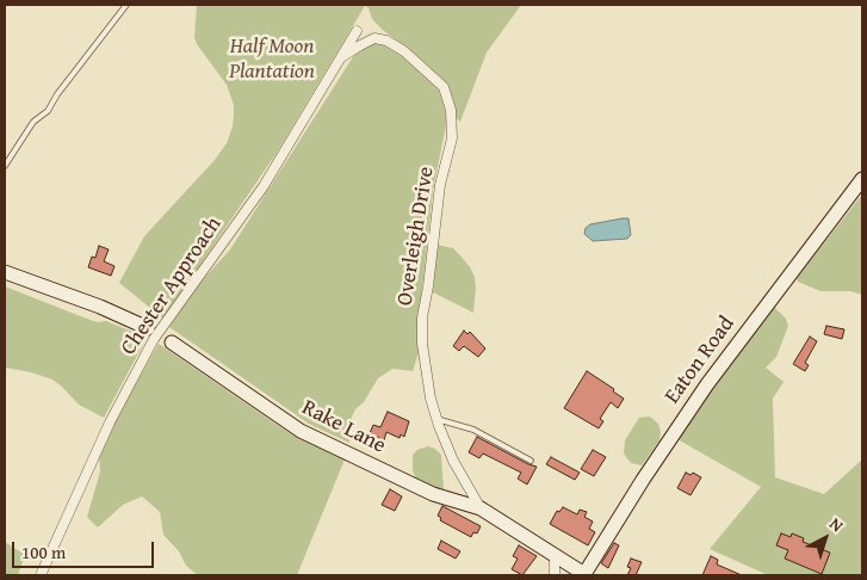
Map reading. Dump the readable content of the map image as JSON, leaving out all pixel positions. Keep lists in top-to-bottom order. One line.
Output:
{"streets":{"street":["Overleigh Drive","Chester Approach","Eaton Road","Rake Lane"]},"crossings":[["Overleigh Drive","Chester Approach"],["Overleigh Drive","Rake Lane"],["Eaton Road","Rake Lane"]],"parks":["Half Moon Plantation"],"scale_bar":"100 m","north":"top right"}
